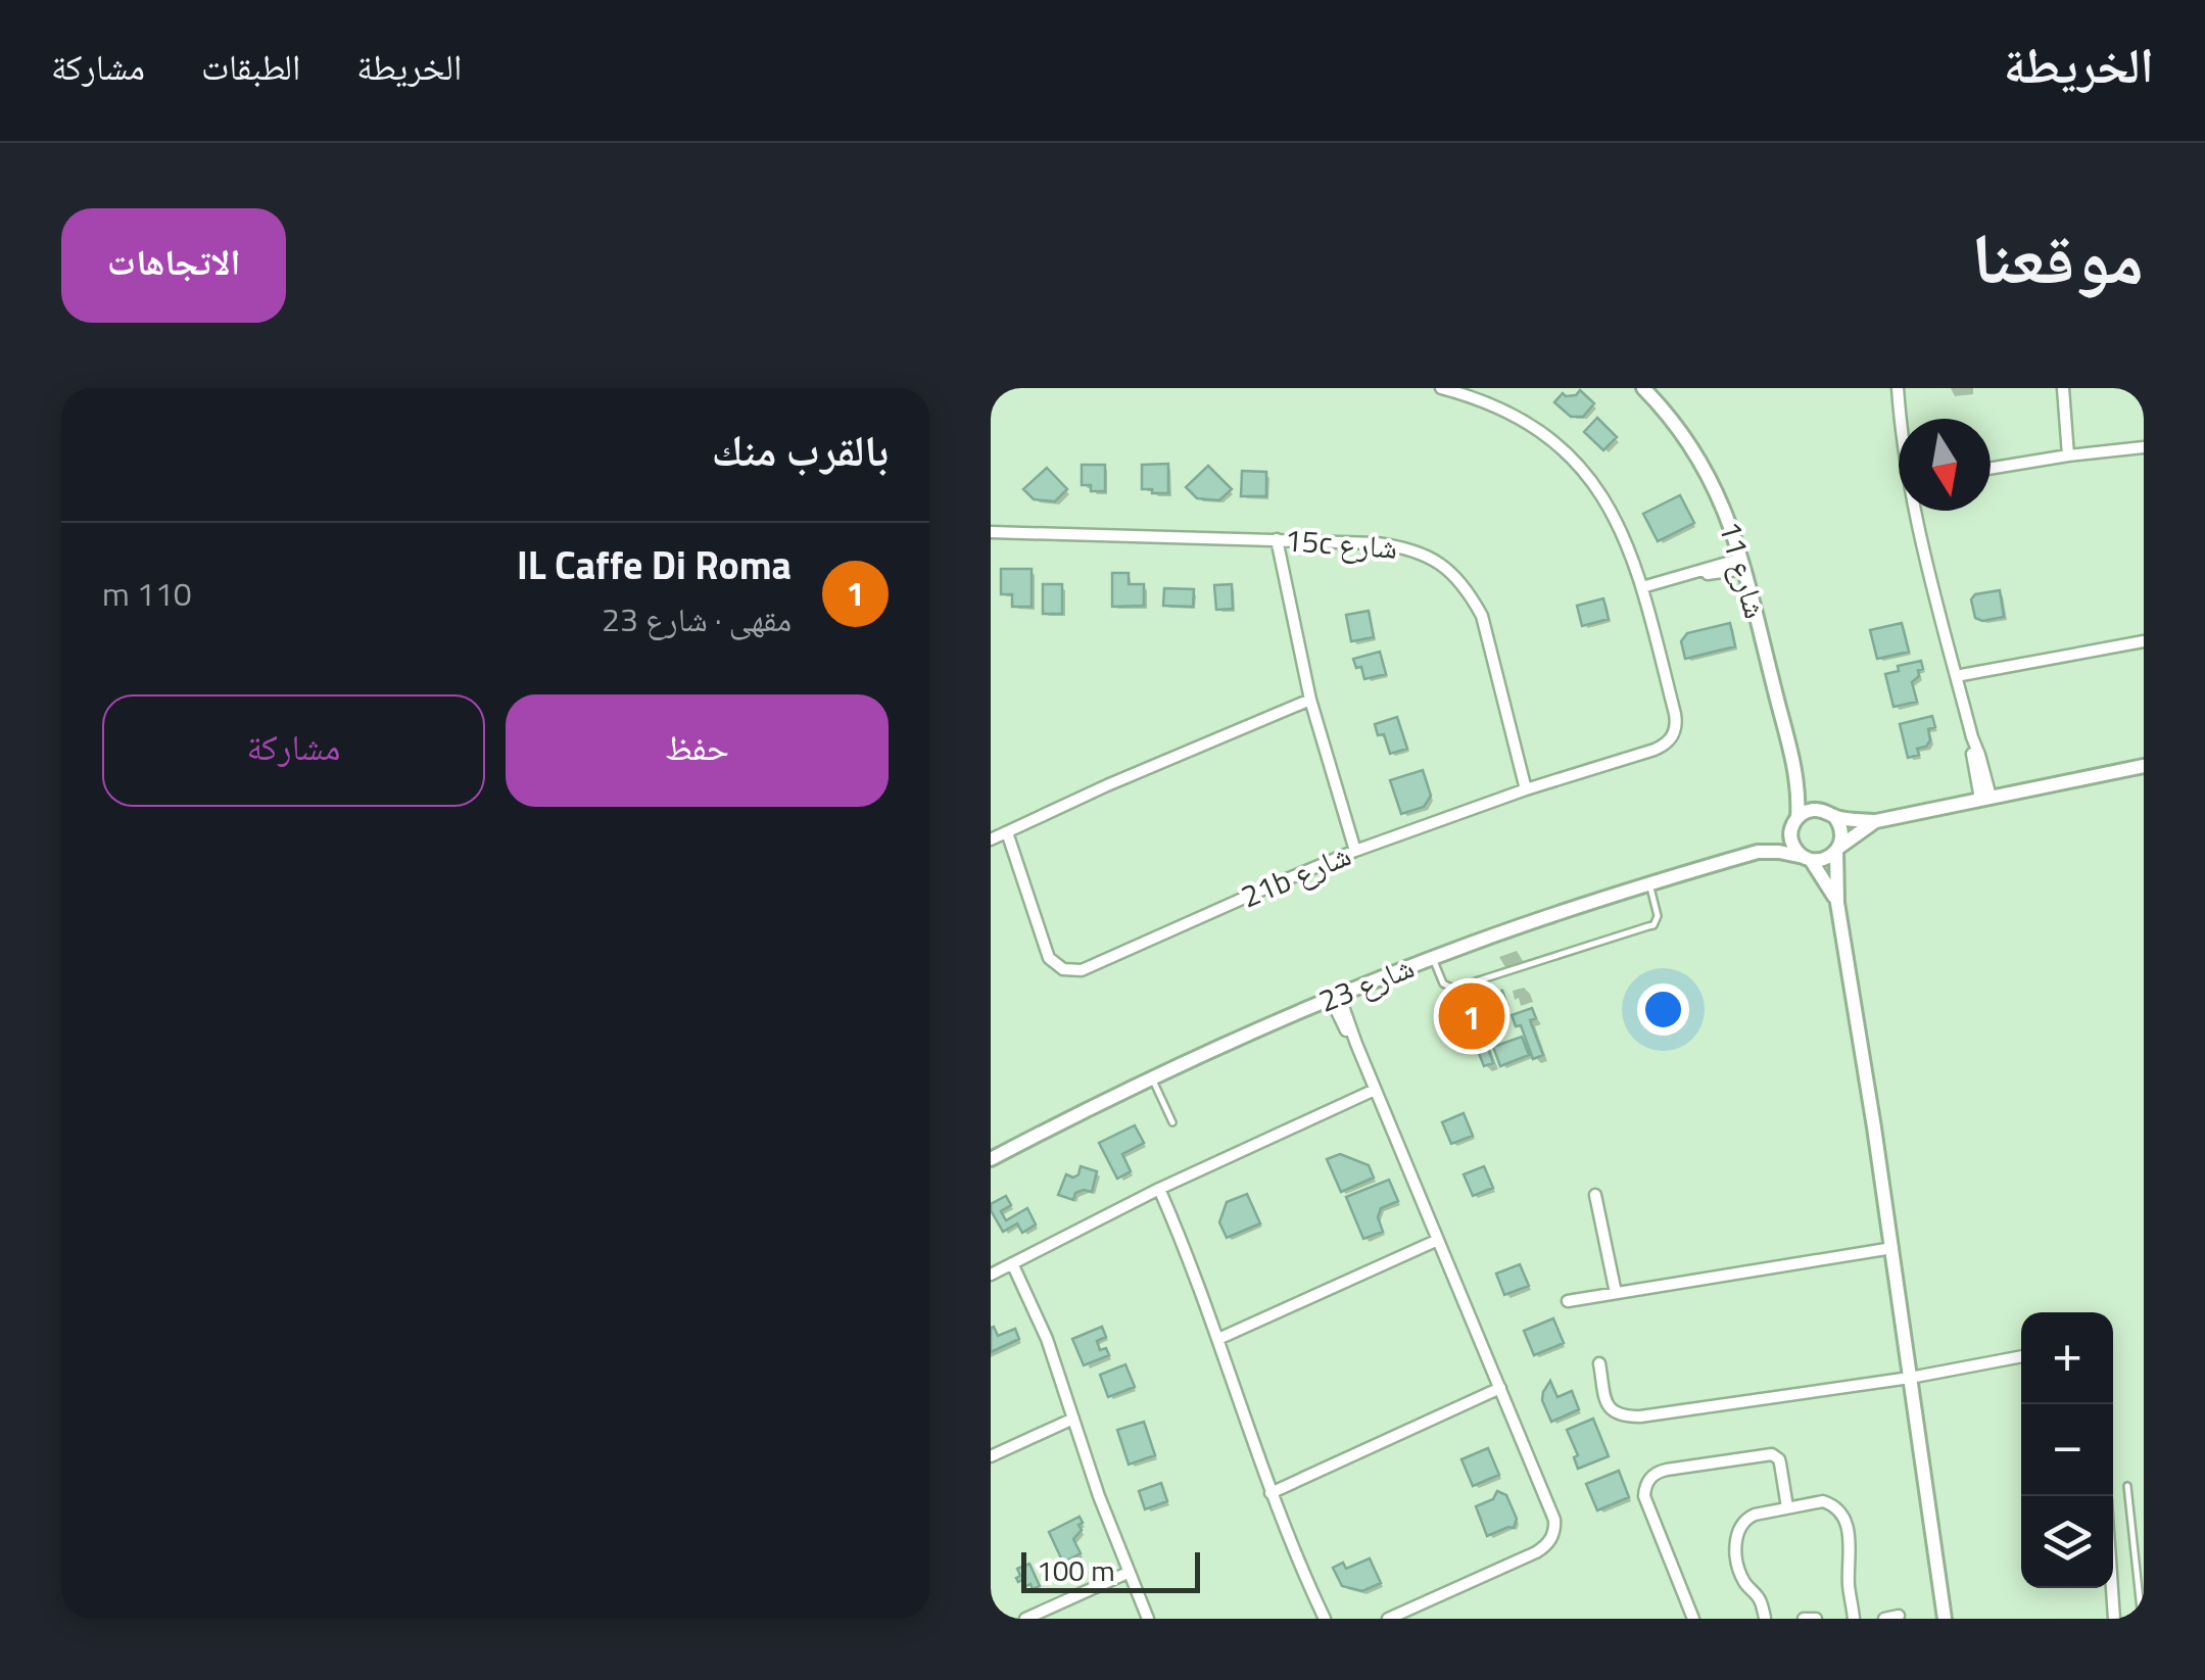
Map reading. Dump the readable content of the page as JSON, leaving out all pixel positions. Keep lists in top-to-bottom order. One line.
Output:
{"streets":{"street":["15c شارع","شارع 11","21b شارع","شارع 23"]},"crossings":[["15c شارع","21b شارع"],["شارع 11","شارع 23"]],"scale_bar":"100 m","north":"bottom","page":{"header":"الخريطة","nav":["الخريطة","الطبقات","مشاركة"],"title":"موقعنا","buttons":["الاتجاهات",["حفظ","مشاركة"]],"heading":"بالقرب منك","list":[{"mark":"1","name":"IL Caffe Di Roma","note":"مقهى · شارع 23","value":"110 m"}],"pins":"1","map_buttons":["+","−"],"scale":"100 m"}}
